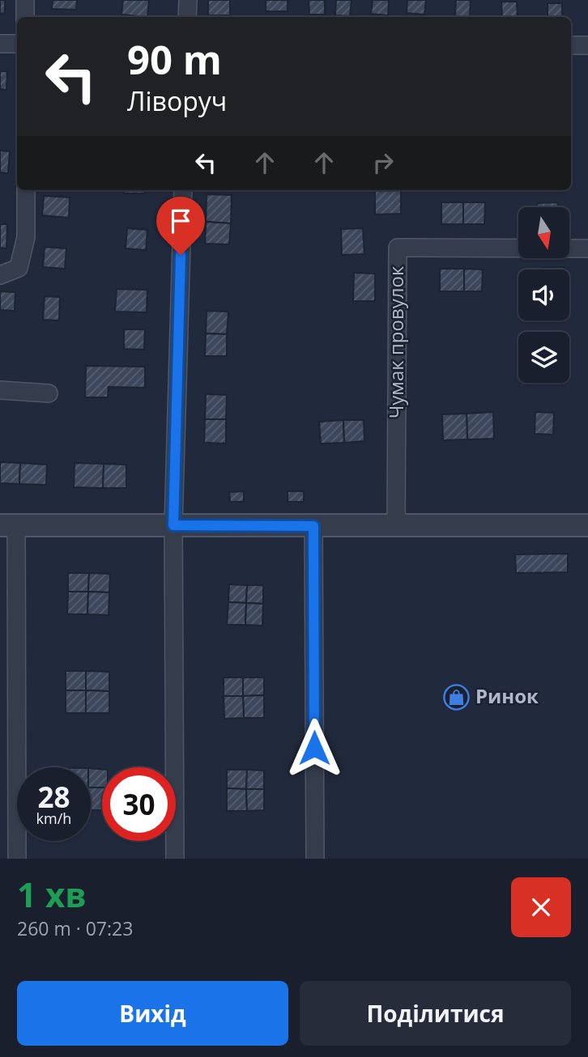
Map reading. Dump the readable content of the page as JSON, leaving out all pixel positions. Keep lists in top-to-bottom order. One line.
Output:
{"streets":{"street":["Чумак провулок"]},"places":{"shop":["Ринок"]},"north":"bottom","page":{"turn":["90 m","Ліворуч"],"speed":"28 km/h","limit":"30","heading":["1 хв","260 m · 07:23"],"buttons":["Вихід","Поділитися"]}}
